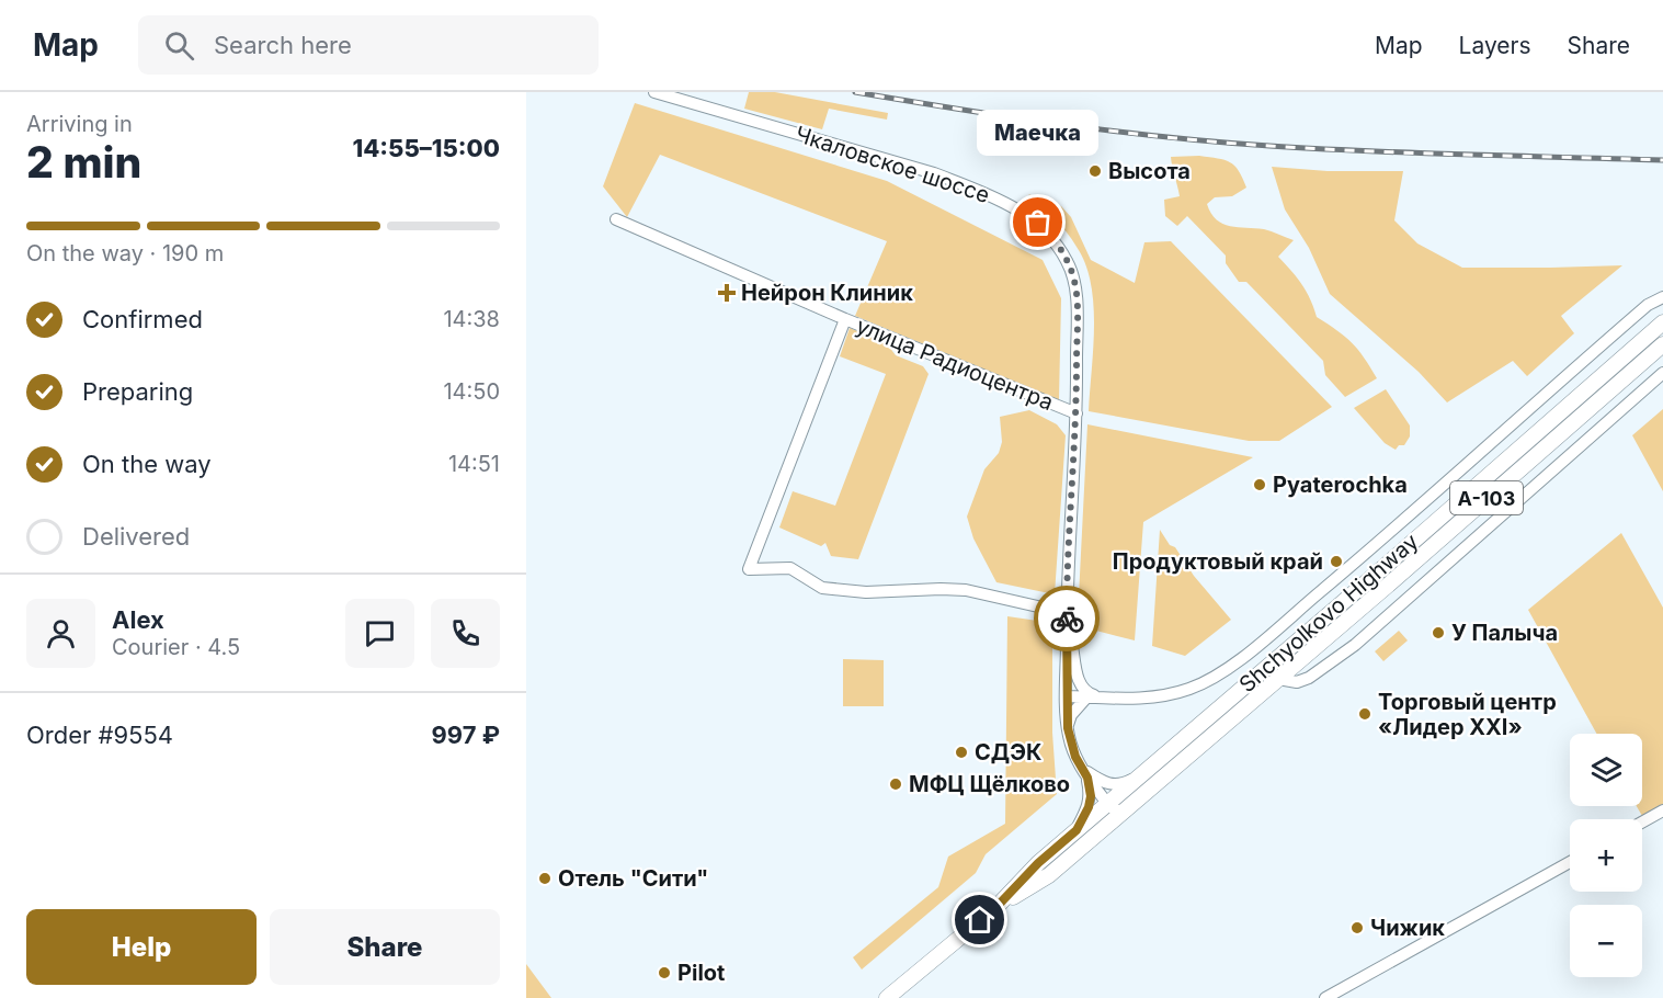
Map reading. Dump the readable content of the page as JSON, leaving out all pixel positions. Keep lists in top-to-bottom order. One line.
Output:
{"streets":{"main road":["А-103","Shchyolkovo Highway"],"street":["Чкаловское шоссе","улица Радиоцентра"]},"crossings":[["Чкаловское шоссе","улица Радиоцентра"],["Чкаловское шоссе","А-103"],["Чкаловское шоссе","Shchyolkovo Highway"],["А-103","Shchyolkovo Highway"]],"places":{"other":["Высота","Маечка","Pyaterochka","Продуктовый край","У Палыча","Торговый центр «Лидер XXI»","СДЭК","МФЦ Щёлково","Отель \"Сити\"","Чижик","Pilot"],"health":["Нейрон Клиник"]},"page":{"header":"Map","search":"Search here","nav":["Map","Layers","Share"],"heading":["2 min","Arriving in","14:55–15:00"],"panel":["Alex","Courier · 4.5","Order #9554","997 ₽"],"bubble":"Маечка","bar":"On the way · 190 m","list":[["Confirmed","14:38"],["Preparing","14:50"],["On the way","14:51"],"Delivered"],"map_buttons":["+","−"],"buttons":["Help","Share"]}}
